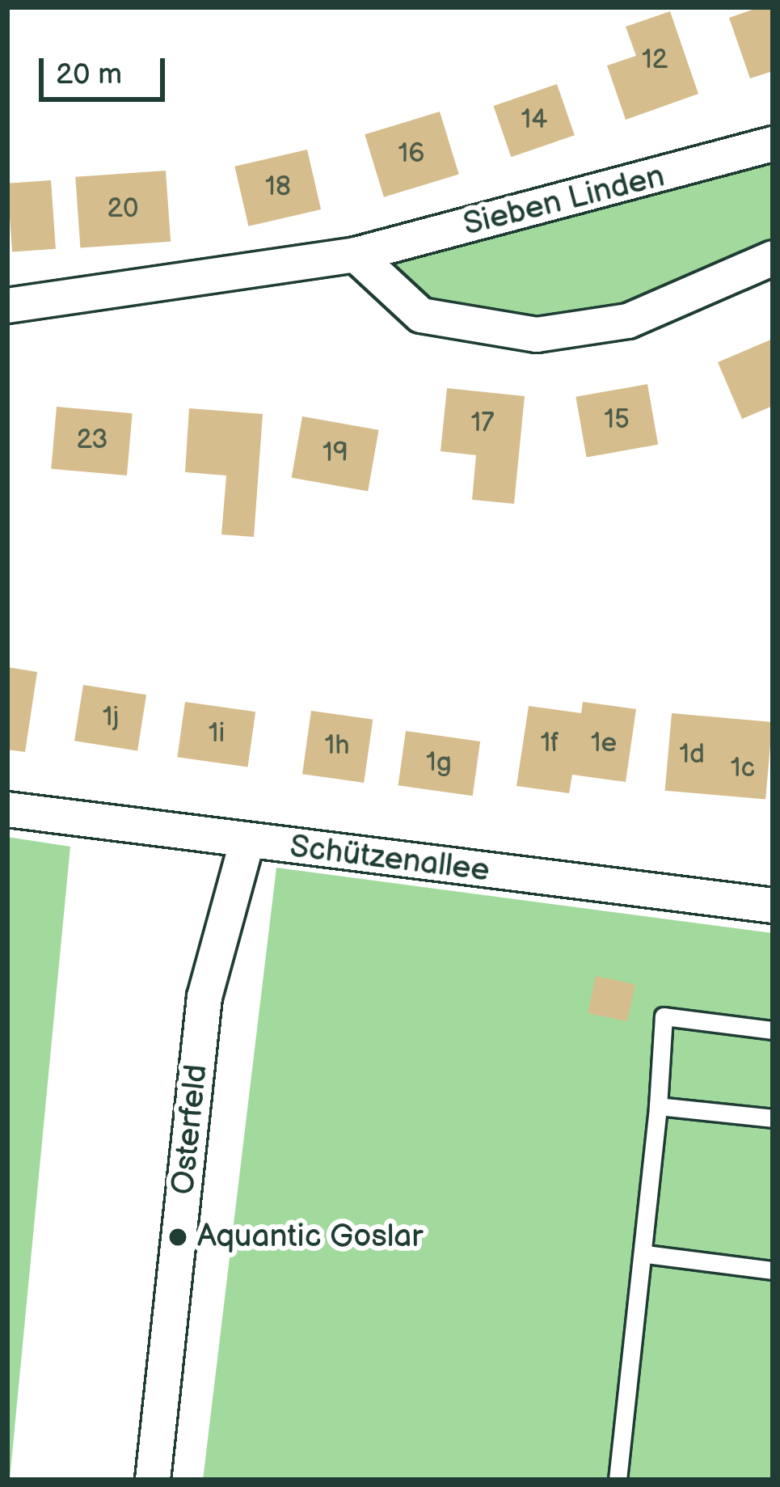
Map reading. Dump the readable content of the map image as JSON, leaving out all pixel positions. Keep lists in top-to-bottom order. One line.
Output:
{"streets":{"street":["Sieben Linden","Schützenallee","Osterfeld"]},"crossings":[["Schützenallee","Osterfeld"]],"places":["Aquantic Goslar"],"house_numbers":["12","14","16","18","20","15","17","23","19","1j","1i","1f","1e","1h","1d","1g","1c"],"scale_bar":"20 m"}
